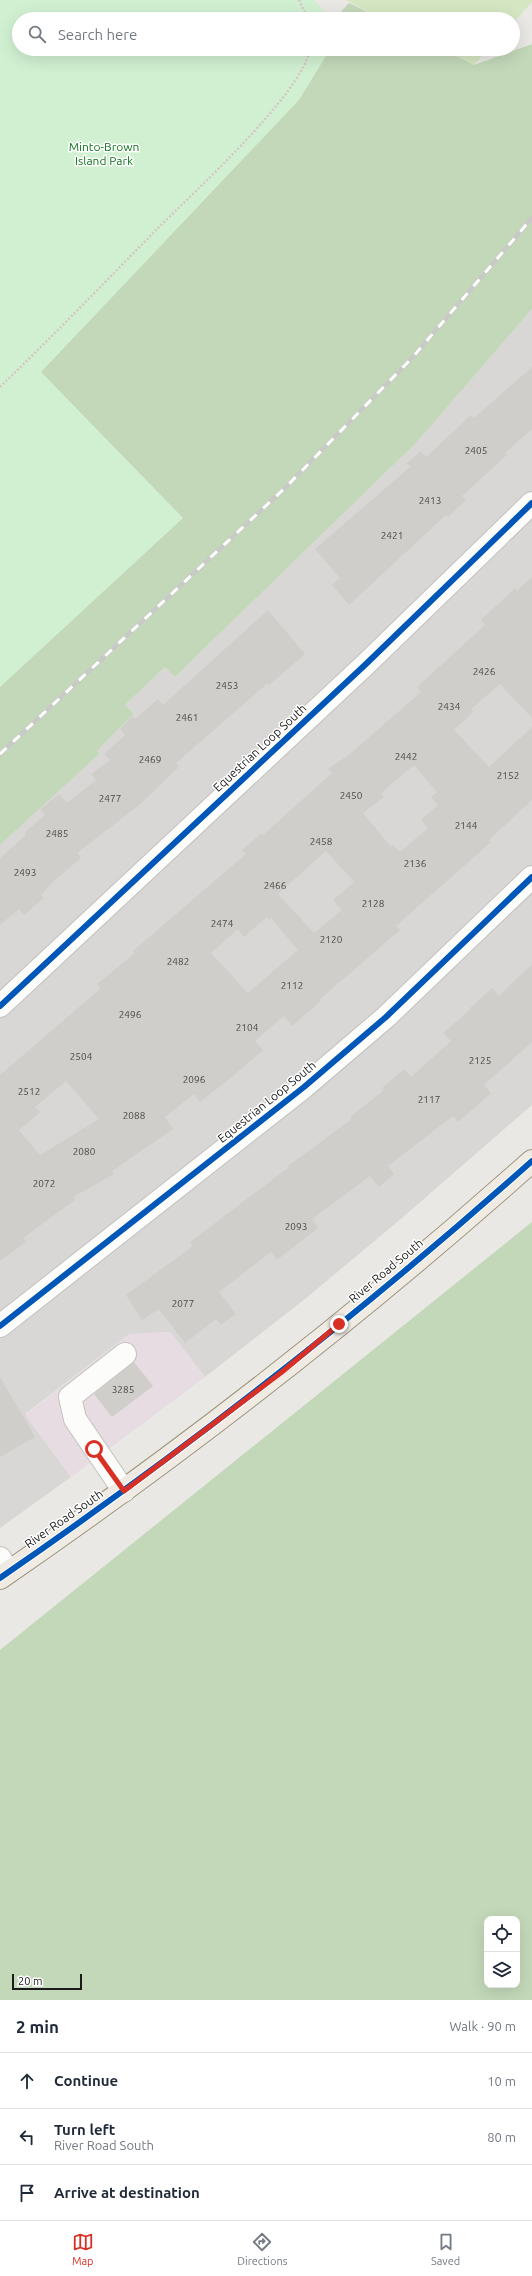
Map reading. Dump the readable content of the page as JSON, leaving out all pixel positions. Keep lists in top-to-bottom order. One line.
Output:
{"streets":{"main road":["River Road South"],"street":["Equestrian Loop South"]},"parks":["Minto-Brown Island Park"],"house_numbers":["2405","2413","2421","2426","2453","2434","2461","2442","2469","2152","2450","2477","2144","2485","2458","2136","2493","2466","2128","2474","2120","2482","2112","2496","2104","2504","2125","2096","2512","2117","2088","2080","2072","2093","2077","3285"],"scale_bar":"20 m","page":{"search":"Search here","scale":"20 m","heading":["2 min","Walk · 90 m"],"list":[["Continue","10 m"],["Turn left","River Road South","80 m"],"Arrive at destination"],"nav":["Map","Directions","Saved"]}}
